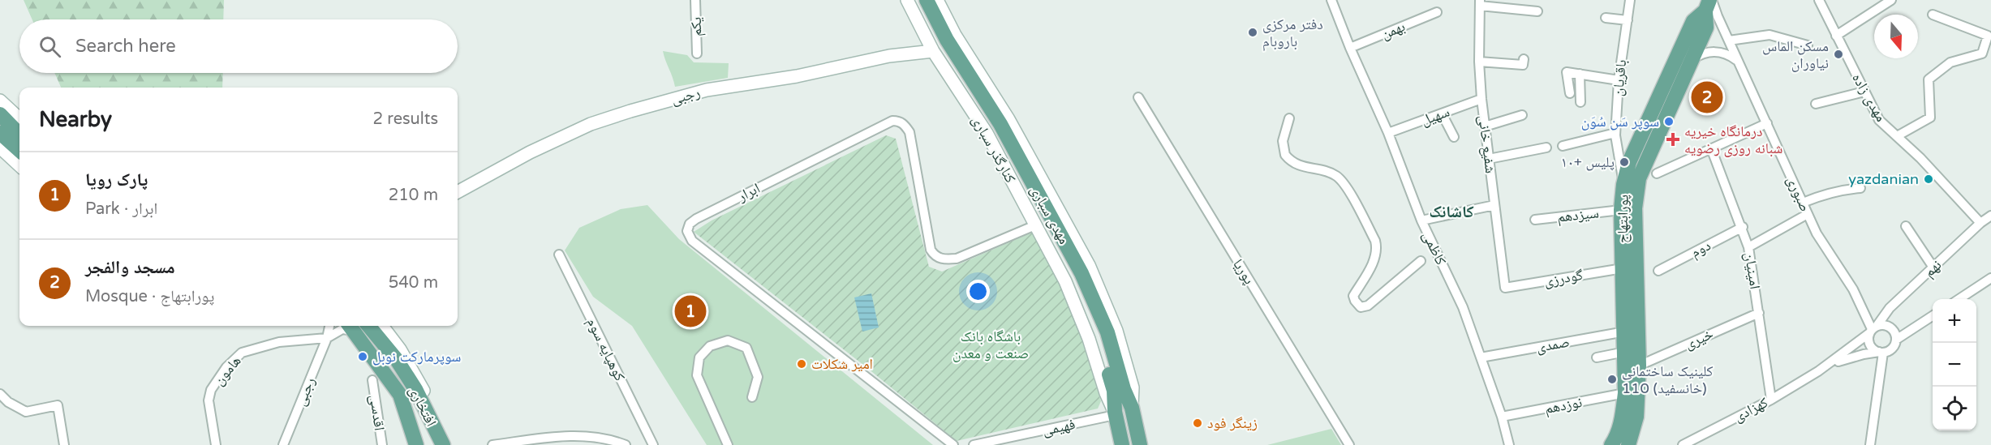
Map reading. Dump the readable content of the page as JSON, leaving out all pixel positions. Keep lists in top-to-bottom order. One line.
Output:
{"streets":{"main road":["رجبی","کنارگذر سباری","مهدی سباری","پورابتهاج","افتخاری"],"street":["یکم","بهمن","باقریان","مهدی زاده","سهیل","شفیع خانی","ابرار","صبوری","سیزدهم","کاظمی","دوم","نهم","امینیان","پوریا","گودرزی","خیری","صمدی","کوهپایه سوم","هامون","نوزدهم","کهزادی","اقدسی","فهیمی"]},"crossings":[["بهمن","کاظمی"],["باقریان","پورابتهاج"],["رجبی","کنارگذر سباری"],["رجبی","هامون"],["مهدی زاده","نهم"],["سهیل","شفیع خانی"],["سهیل","کاظمی"],["شفیع خانی","گودرزی"],["کنارگذر سباری","ابرار"],["کنارگذر سباری","مهدی سباری"],["کنارگذر سباری","فهیمی"],["صبوری","پورابتهاج"],["صبوری","نهم"],["صبوری","کهزادی"],["سیزدهم","پورابتهاج"],["پورابتهاج","گودرزی"],["پورابتهاج","خیری"],["پورابتهاج","صمدی"],["پورابتهاج","نوزدهم"],["کاظمی","صمدی"],["کاظمی","نوزدهم"],["دوم","امینیان"],["نهم","کهزادی"],["امینیان","خیری"],["امینیان","کهزادی"]],"districts":["کاشانک"],"parks":["باشگاه بانک صنعت و معدن"],"places":{"other":["دفتر مرکزی باروبام","مسکن الماس نیاوران","سوپر سَن سُوَن","پلیس +۱۰","yazdanian","سوپرمارکت نوبل","امیر شکلات","کلینیک ساختمانی 110 (خانسفید)","زینگر فود"],"health":["درمانگاه خیریه شبانه روزی رضویه"]},"north":"bottom","page":{"search":"Search here","pins":["2","1"],"heading":["Nearby","2 results"],"list":[{"mark":"1","name":"پارک رویا","note":"Park · ابرار","value":"210 m"},{"mark":"2","name":"مسجد والفجر","note":"Mosque · پورابتهاج","value":"540 m"}],"map_buttons":["+","−"]}}
